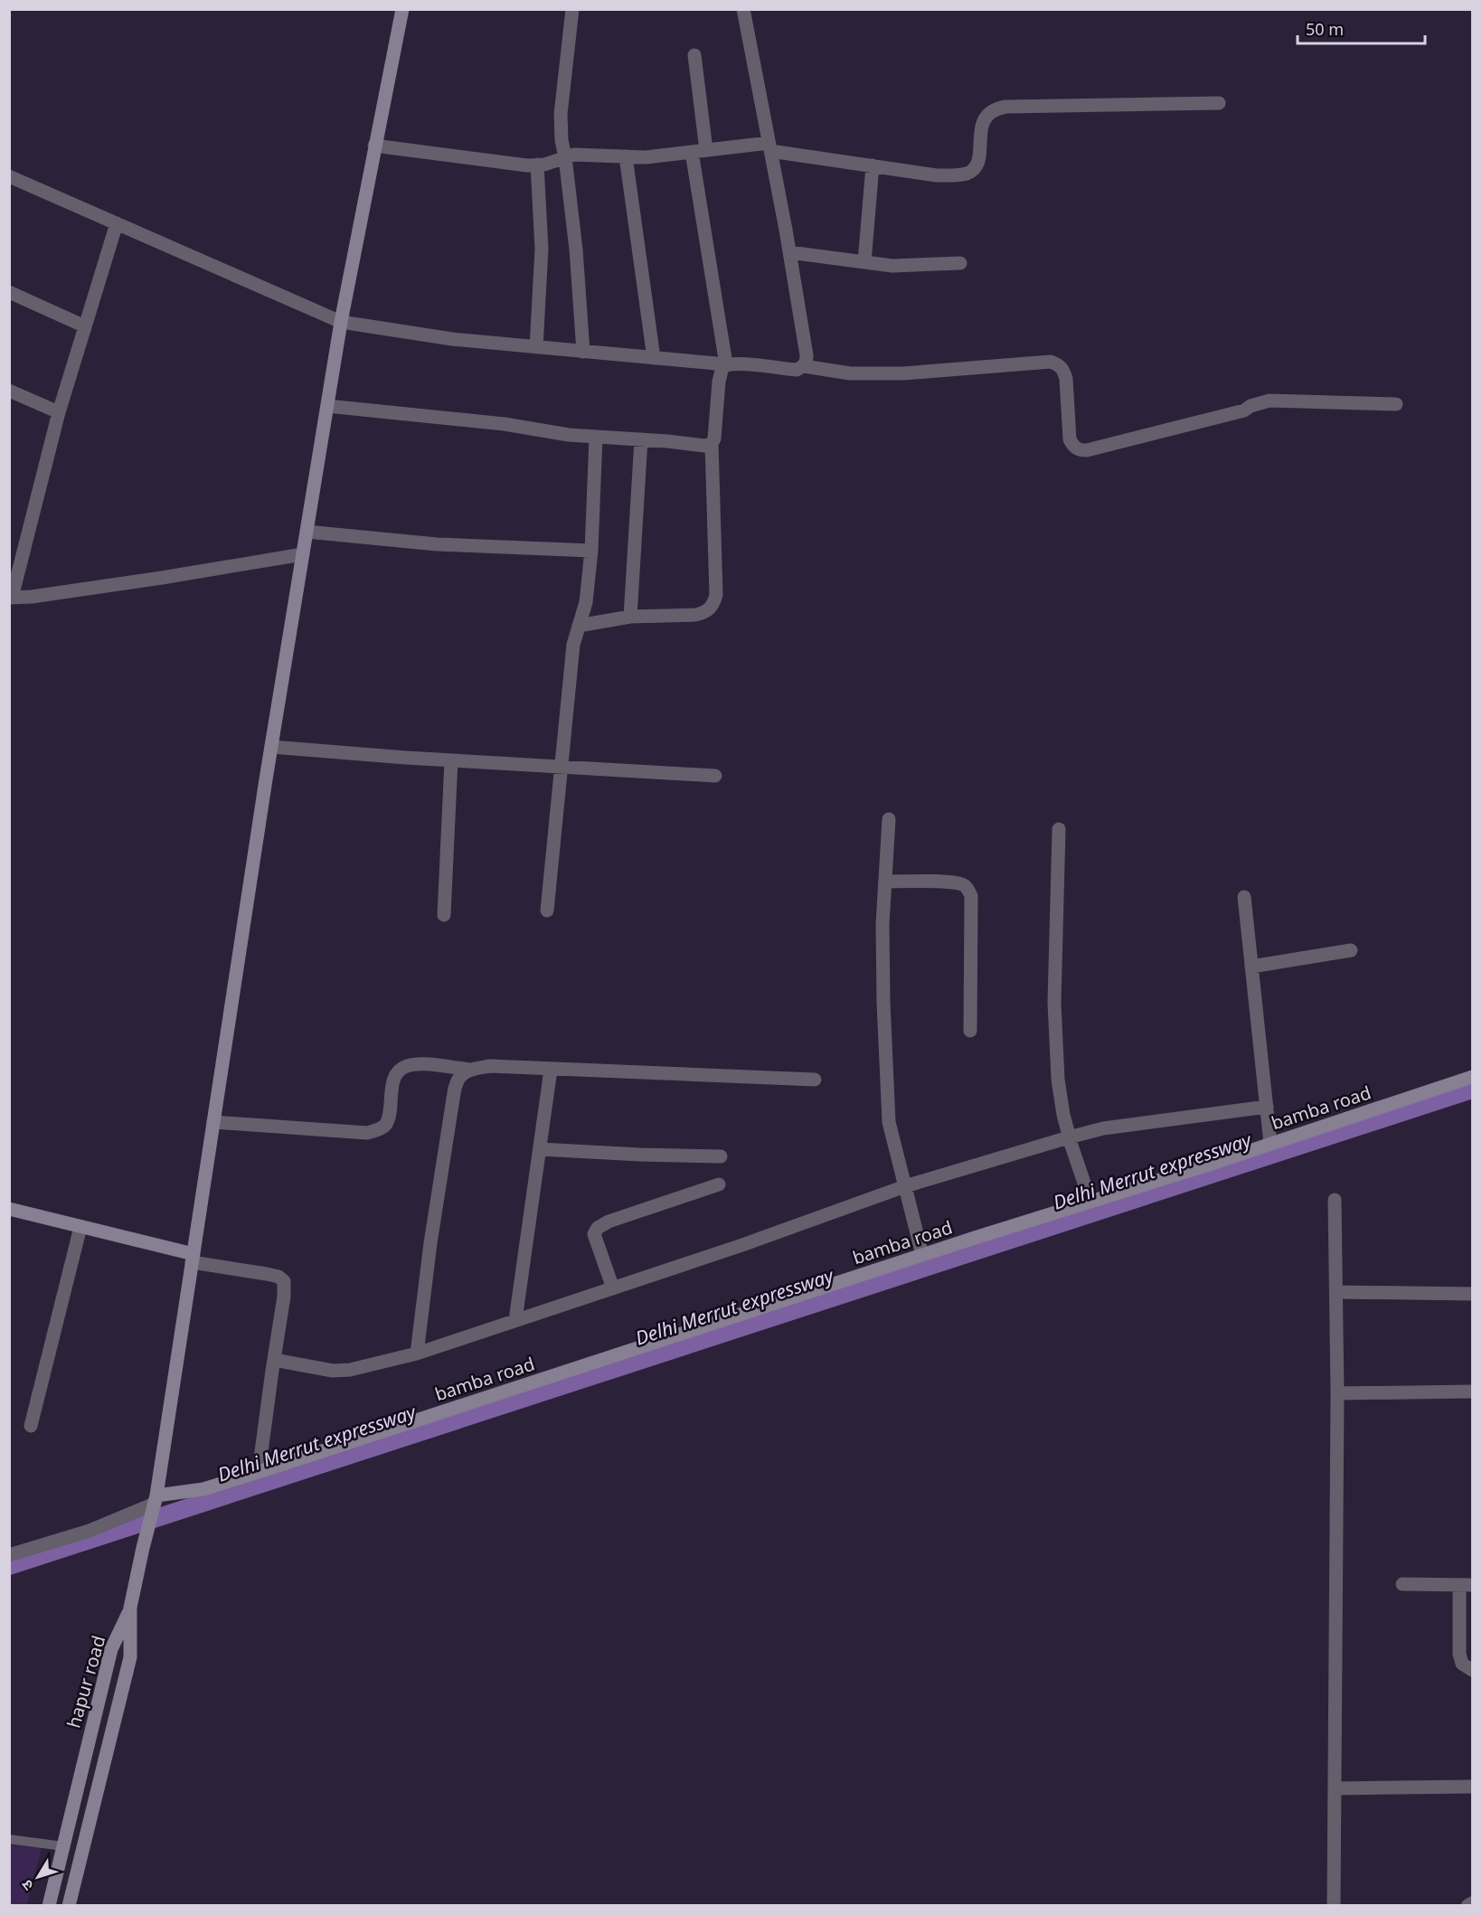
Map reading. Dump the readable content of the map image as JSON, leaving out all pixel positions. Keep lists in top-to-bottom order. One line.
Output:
{"streets":{"main road":["bamba road","hapur road"]},"water":["Delhi Merrut expressway"],"scale_bar":"50 m","north":"bottom left"}
